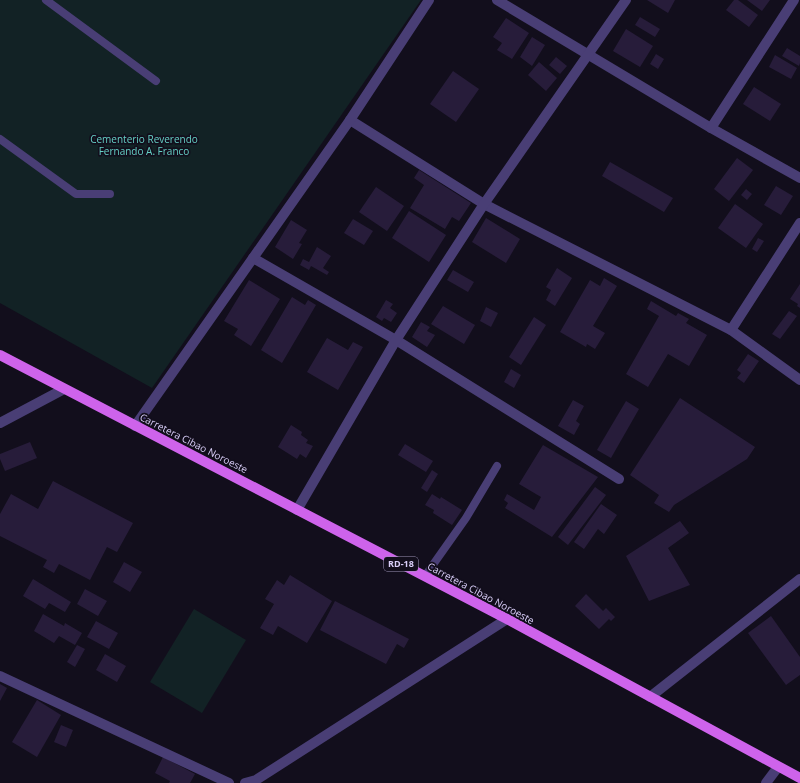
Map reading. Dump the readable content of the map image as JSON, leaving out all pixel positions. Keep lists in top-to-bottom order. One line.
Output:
{"streets":{"main road":["Carretera Cibao Noroeste","RD-18"]},"parks":["Cementerio Reverendo Fernando A. Franco"]}
